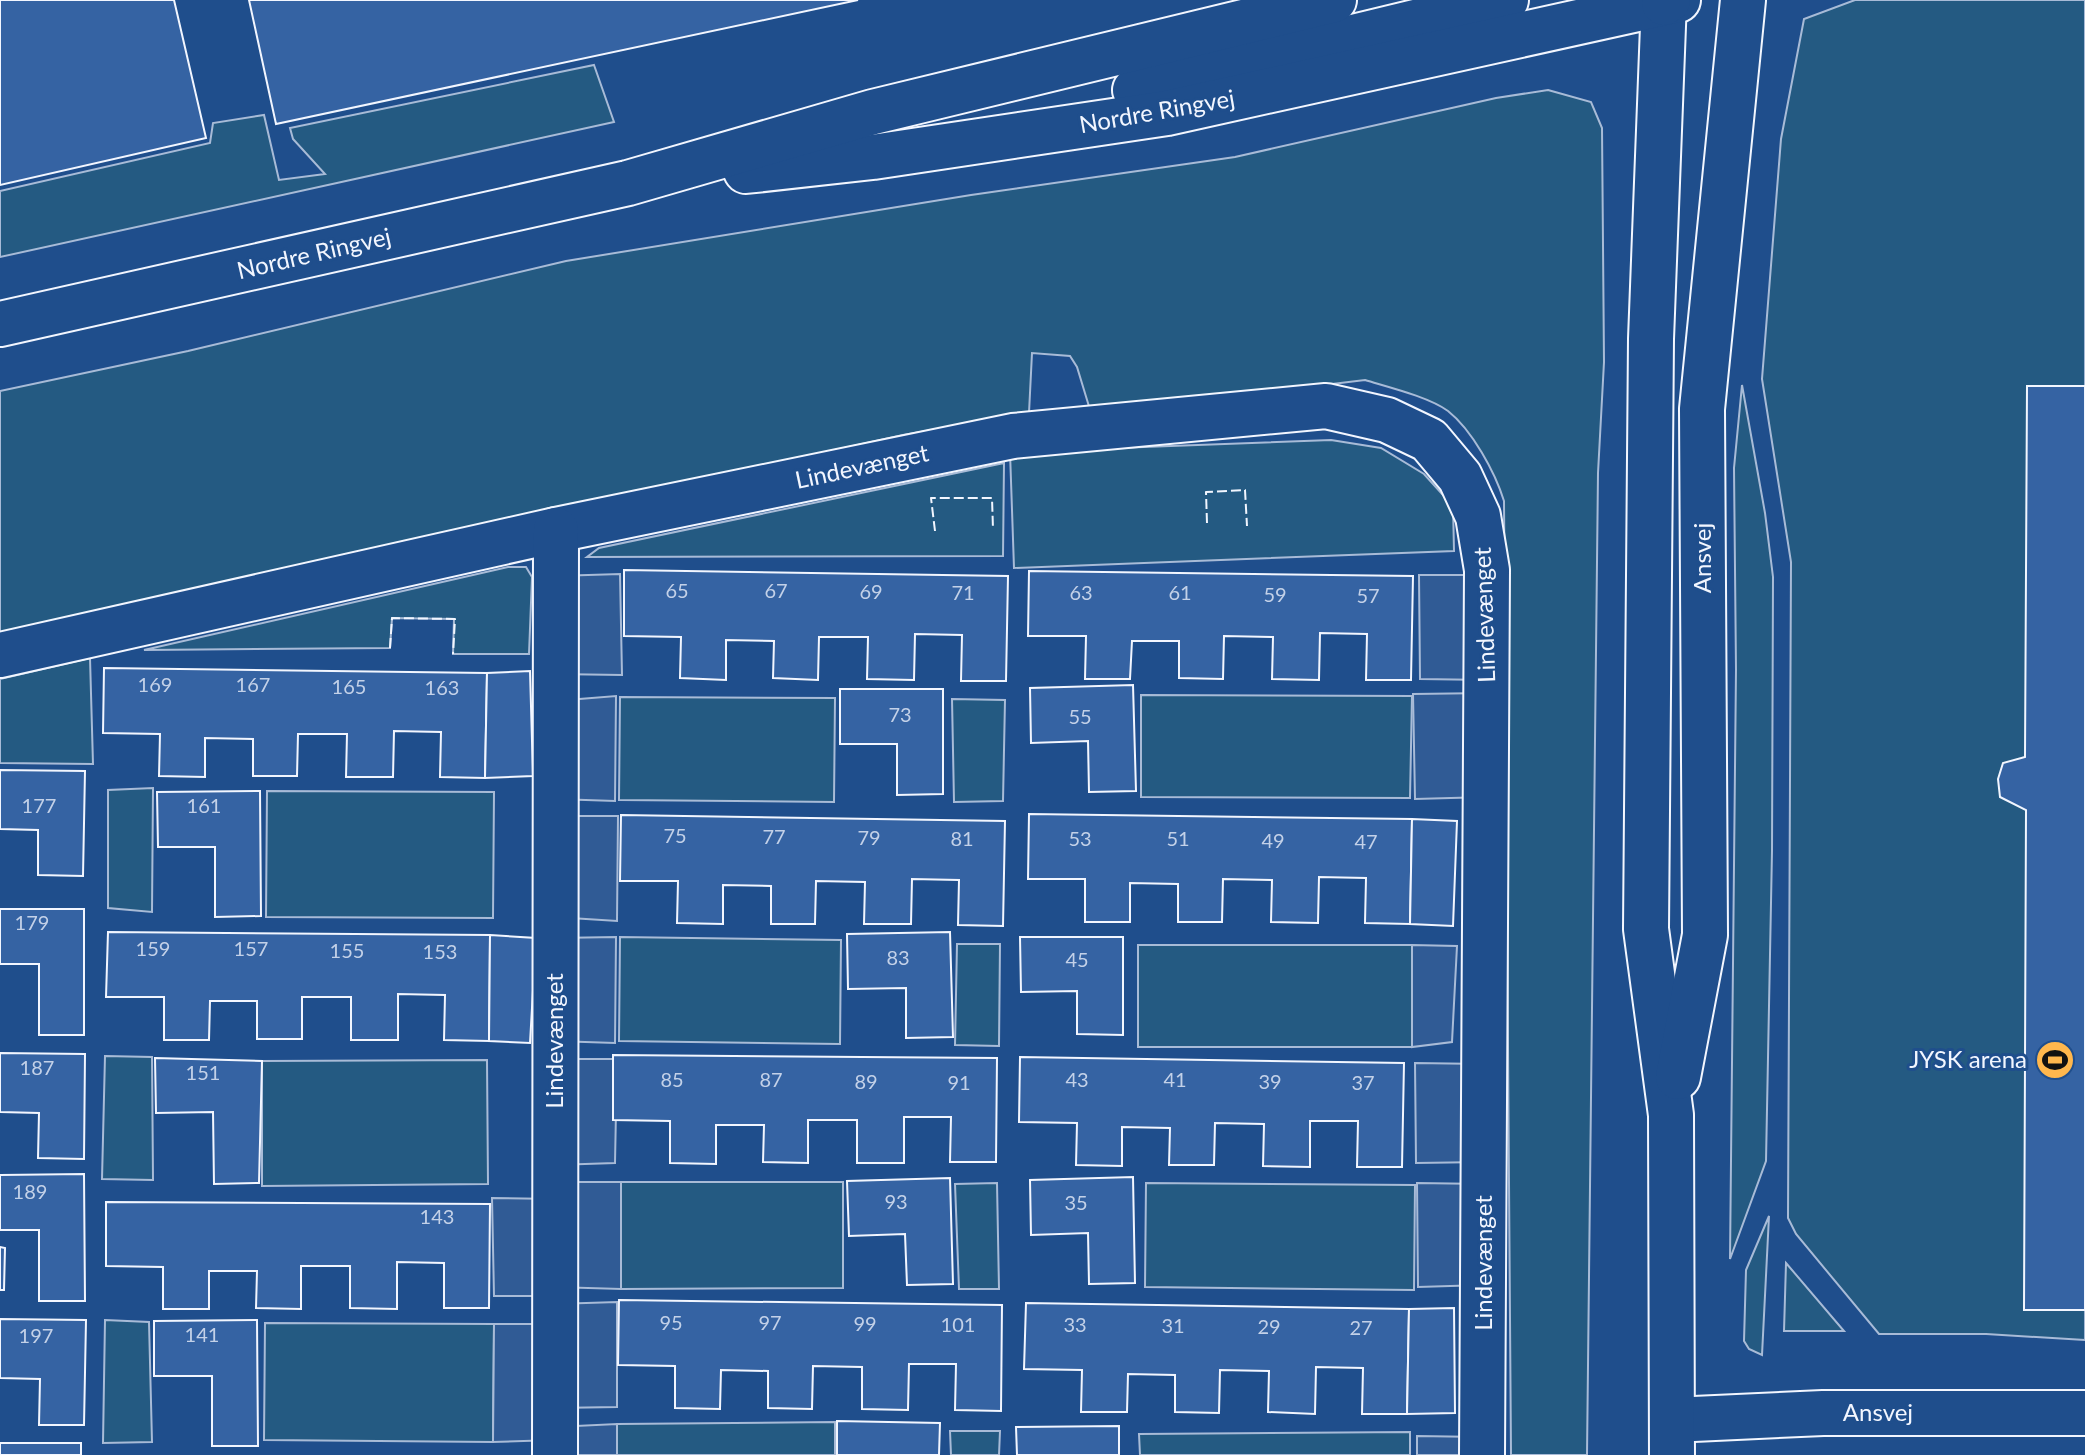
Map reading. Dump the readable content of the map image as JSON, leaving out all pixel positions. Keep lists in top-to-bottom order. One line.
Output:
{"streets":{"street":["Nordre Ringvej","Lindevænget","Ansvej"]},"crossings":[["Nordre Ringvej","Ansvej"]],"places":{"sports":["JYSK arena"]},"house_numbers":["65","67","69","71","63","61","59","57","169","167","165","163","73","55","177","161","75","77","79","81","53","51","49","47","179","159","157","155","153","83","45","187","151","85","87","43","41","89","39","91","37","189","93","35","143","95","97","99","101","33","31","29","27","141","197"]}
